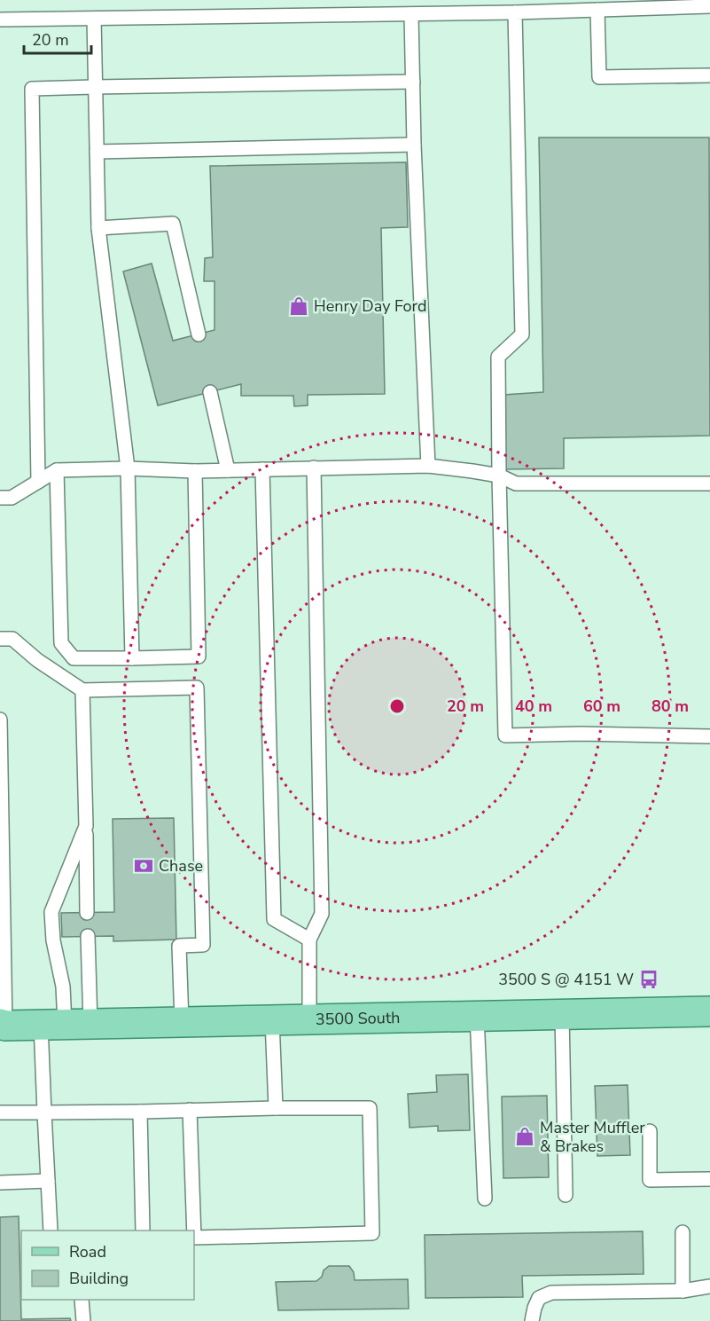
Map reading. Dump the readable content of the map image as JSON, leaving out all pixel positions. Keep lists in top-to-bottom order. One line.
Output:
{"streets":{"main road":["3500 South"]},"places":{"shop":["Henry Day Ford","Master Muffler & Brakes"],"bank":["Chase"],"bus stop":["3500 S @ 4151 W"]},"legend":["Road","Building"],"scale_bar":"20 m","rings":["20 m","40 m","60 m","80 m"]}
